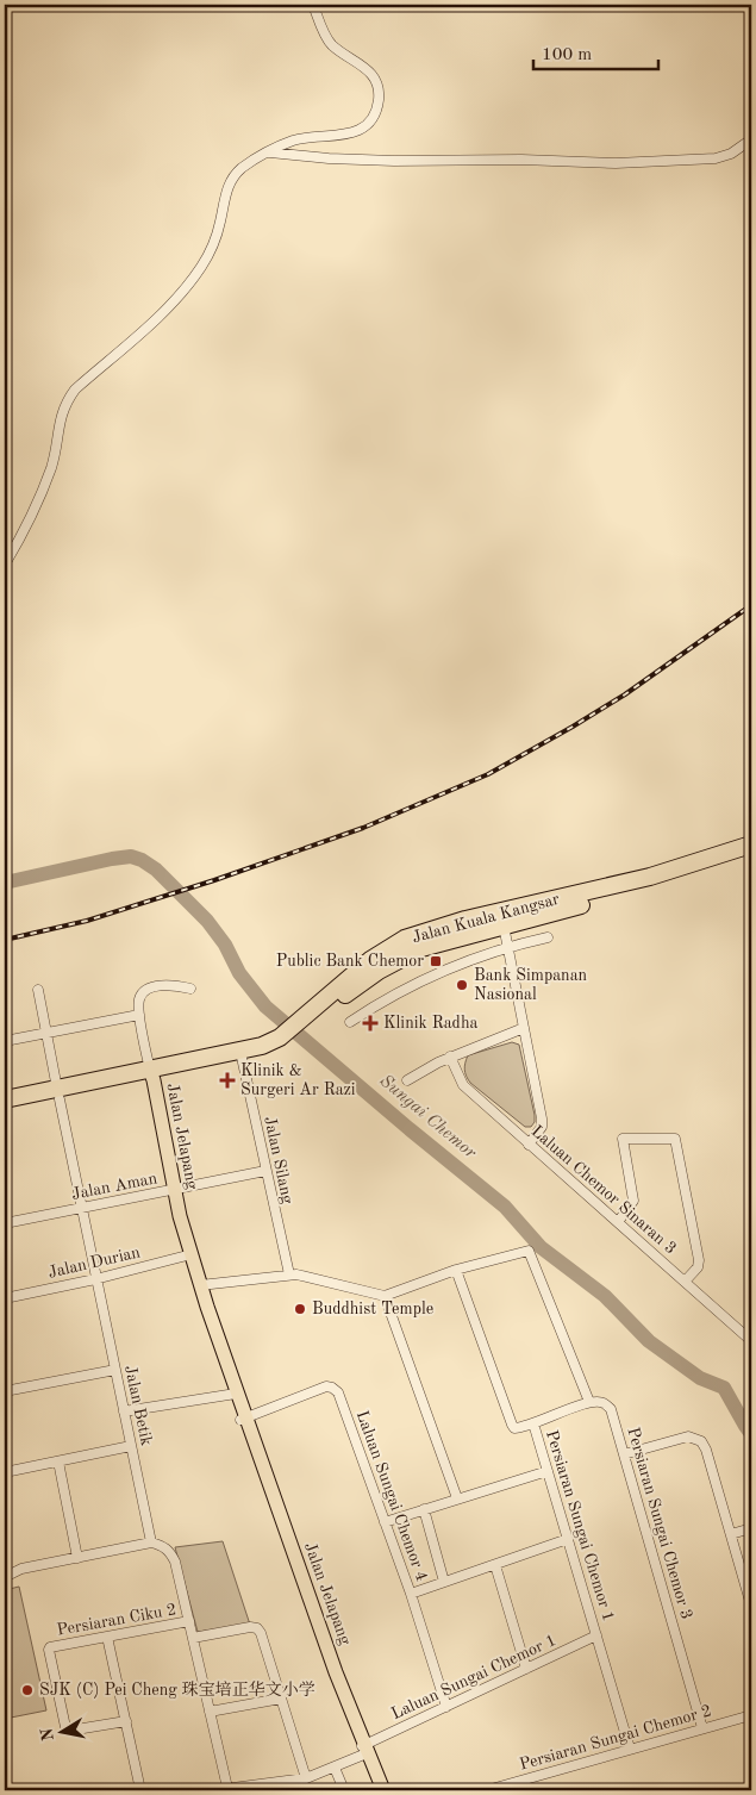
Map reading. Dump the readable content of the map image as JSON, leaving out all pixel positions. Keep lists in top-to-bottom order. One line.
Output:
{"streets":{"highway":["Jalan Kuala Kangsar"],"main road":["Jalan Jelapang"],"street":["Jalan Silang","Jalan Aman","Laluan Chemor Sinaran 3","Jalan Durian","Jalan Betik","Laluan Sungai Chemor 4","Persiaran Sungai Chemor 3","Persiaran Sungai Chemor 1","Persiaran Ciku 2","Laluan Sungai Chemor 1","Persiaran Sungai Chemor 2"]},"crossings":[["Jalan Kuala Kangsar","Jalan Jelapang"],["Jalan Kuala Kangsar","Jalan Silang"],["Jalan Kuala Kangsar","Jalan Betik"],["Jalan Jelapang","Jalan Aman"],["Jalan Jelapang","Jalan Durian"],["Jalan Jelapang","Laluan Sungai Chemor 4"],["Jalan Jelapang","Laluan Sungai Chemor 1"],["Jalan Silang","Jalan Aman"],["Jalan Aman","Jalan Betik"],["Jalan Durian","Jalan Betik"],["Laluan Sungai Chemor 4","Laluan Sungai Chemor 1"],["Persiaran Sungai Chemor 3","Persiaran Sungai Chemor 2"],["Persiaran Sungai Chemor 1","Laluan Sungai Chemor 1"],["Persiaran Sungai Chemor 1","Persiaran Sungai Chemor 2"]],"water":["Sungai Chemor"],"places":{"transit":["Public Bank Chemor"],"other":["Bank Simpanan Nasional","Buddhist Temple","SJK (C) Pei Cheng 珠宝培正华文小学"],"health":["Klinik Radha","Klinik & Surgeri Ar Razi"]},"scale_bar":"100 m","north":"left"}
